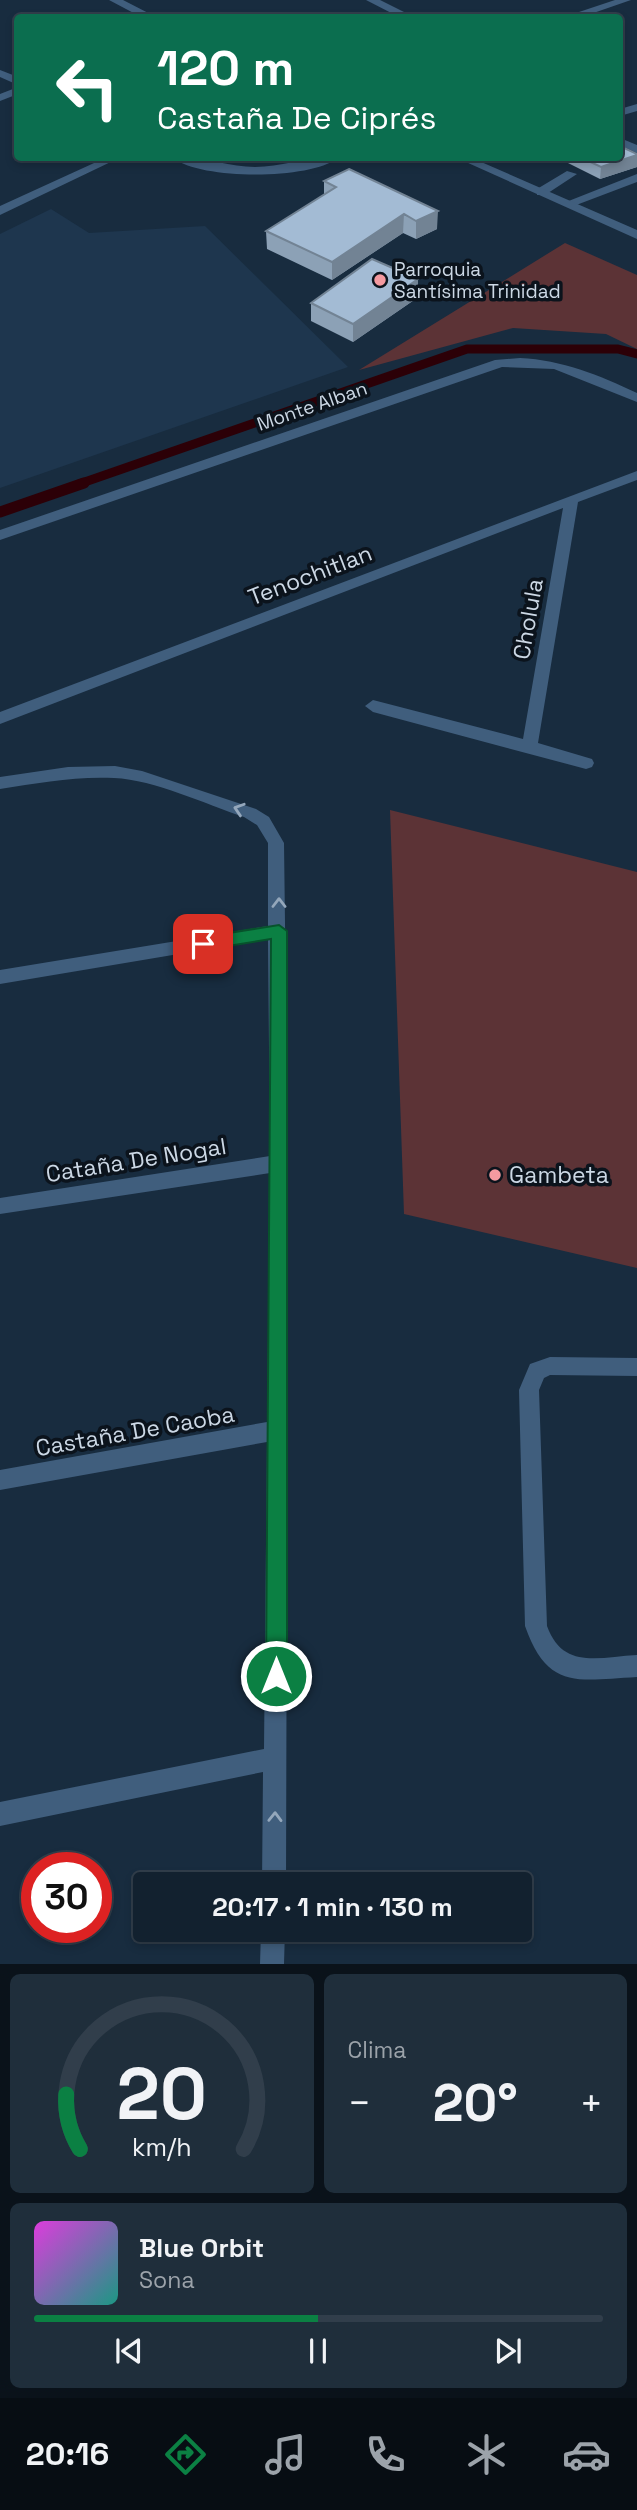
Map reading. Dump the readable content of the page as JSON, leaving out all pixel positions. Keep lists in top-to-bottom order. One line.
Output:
{"streets":{"street":["Monte Alban","Tenochitlan","Cholula","Cataña De Nogal","Castaña De Caoba"]},"crossings":[["Tenochitlan","Cholula"]],"places":["Parroquia Santísima Trinidad","Gambeta"],"page":{"turn":["120 m","Castaña De Ciprés"],"limit":"30","trip":"20:17 · 1 min · 130 m","tile":"Clima","heat":["−","20°","+"],"song":["Blue Orbit","Sona"],"tabs":"20:16","gauge":["20","km/h"]}}
